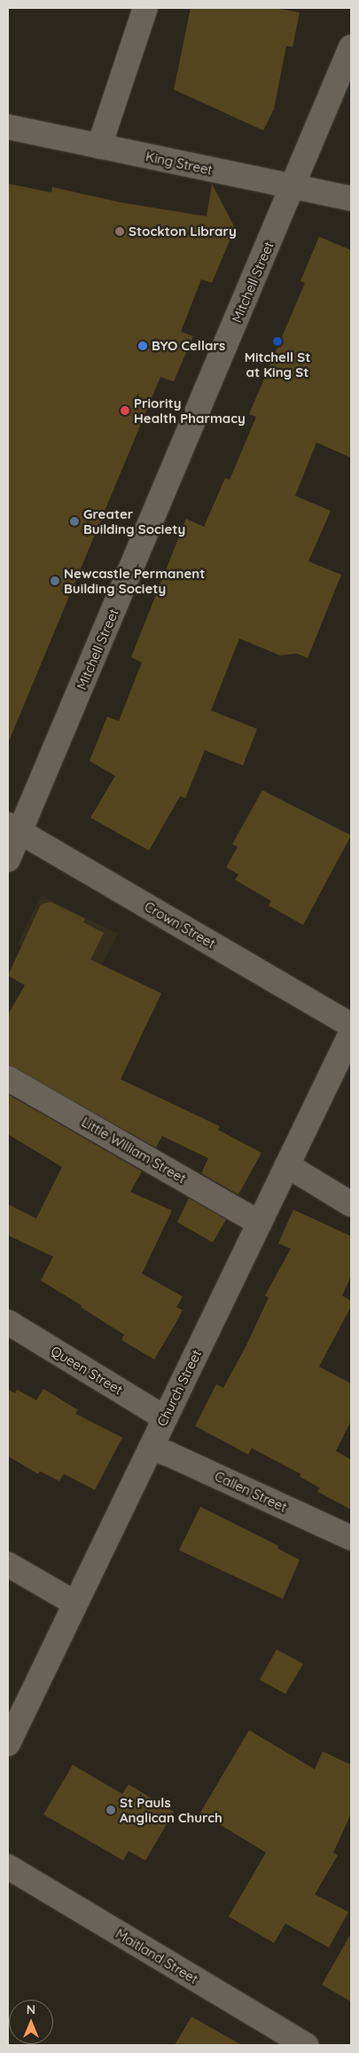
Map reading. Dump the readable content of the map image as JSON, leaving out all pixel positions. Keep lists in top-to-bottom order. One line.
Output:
{"streets":{"street":["King Street","Mitchell Street","Crown Street","Little William Street","Queen Street","Church Street","Callen Street","Maitland Street"]},"crossings":[["King Street","Mitchell Street"],["Mitchell Street","Crown Street"],["Little William Street","Church Street"],["Queen Street","Church Street"],["Church Street","Callen Street"]],"places":["Stockton Library","Mitchell St at King St","BYO Cellars","Priority Health Pharmacy","Greater Building Society","Newcastle Permanent Building Society","St Pauls Anglican Church"],"north":"top"}
